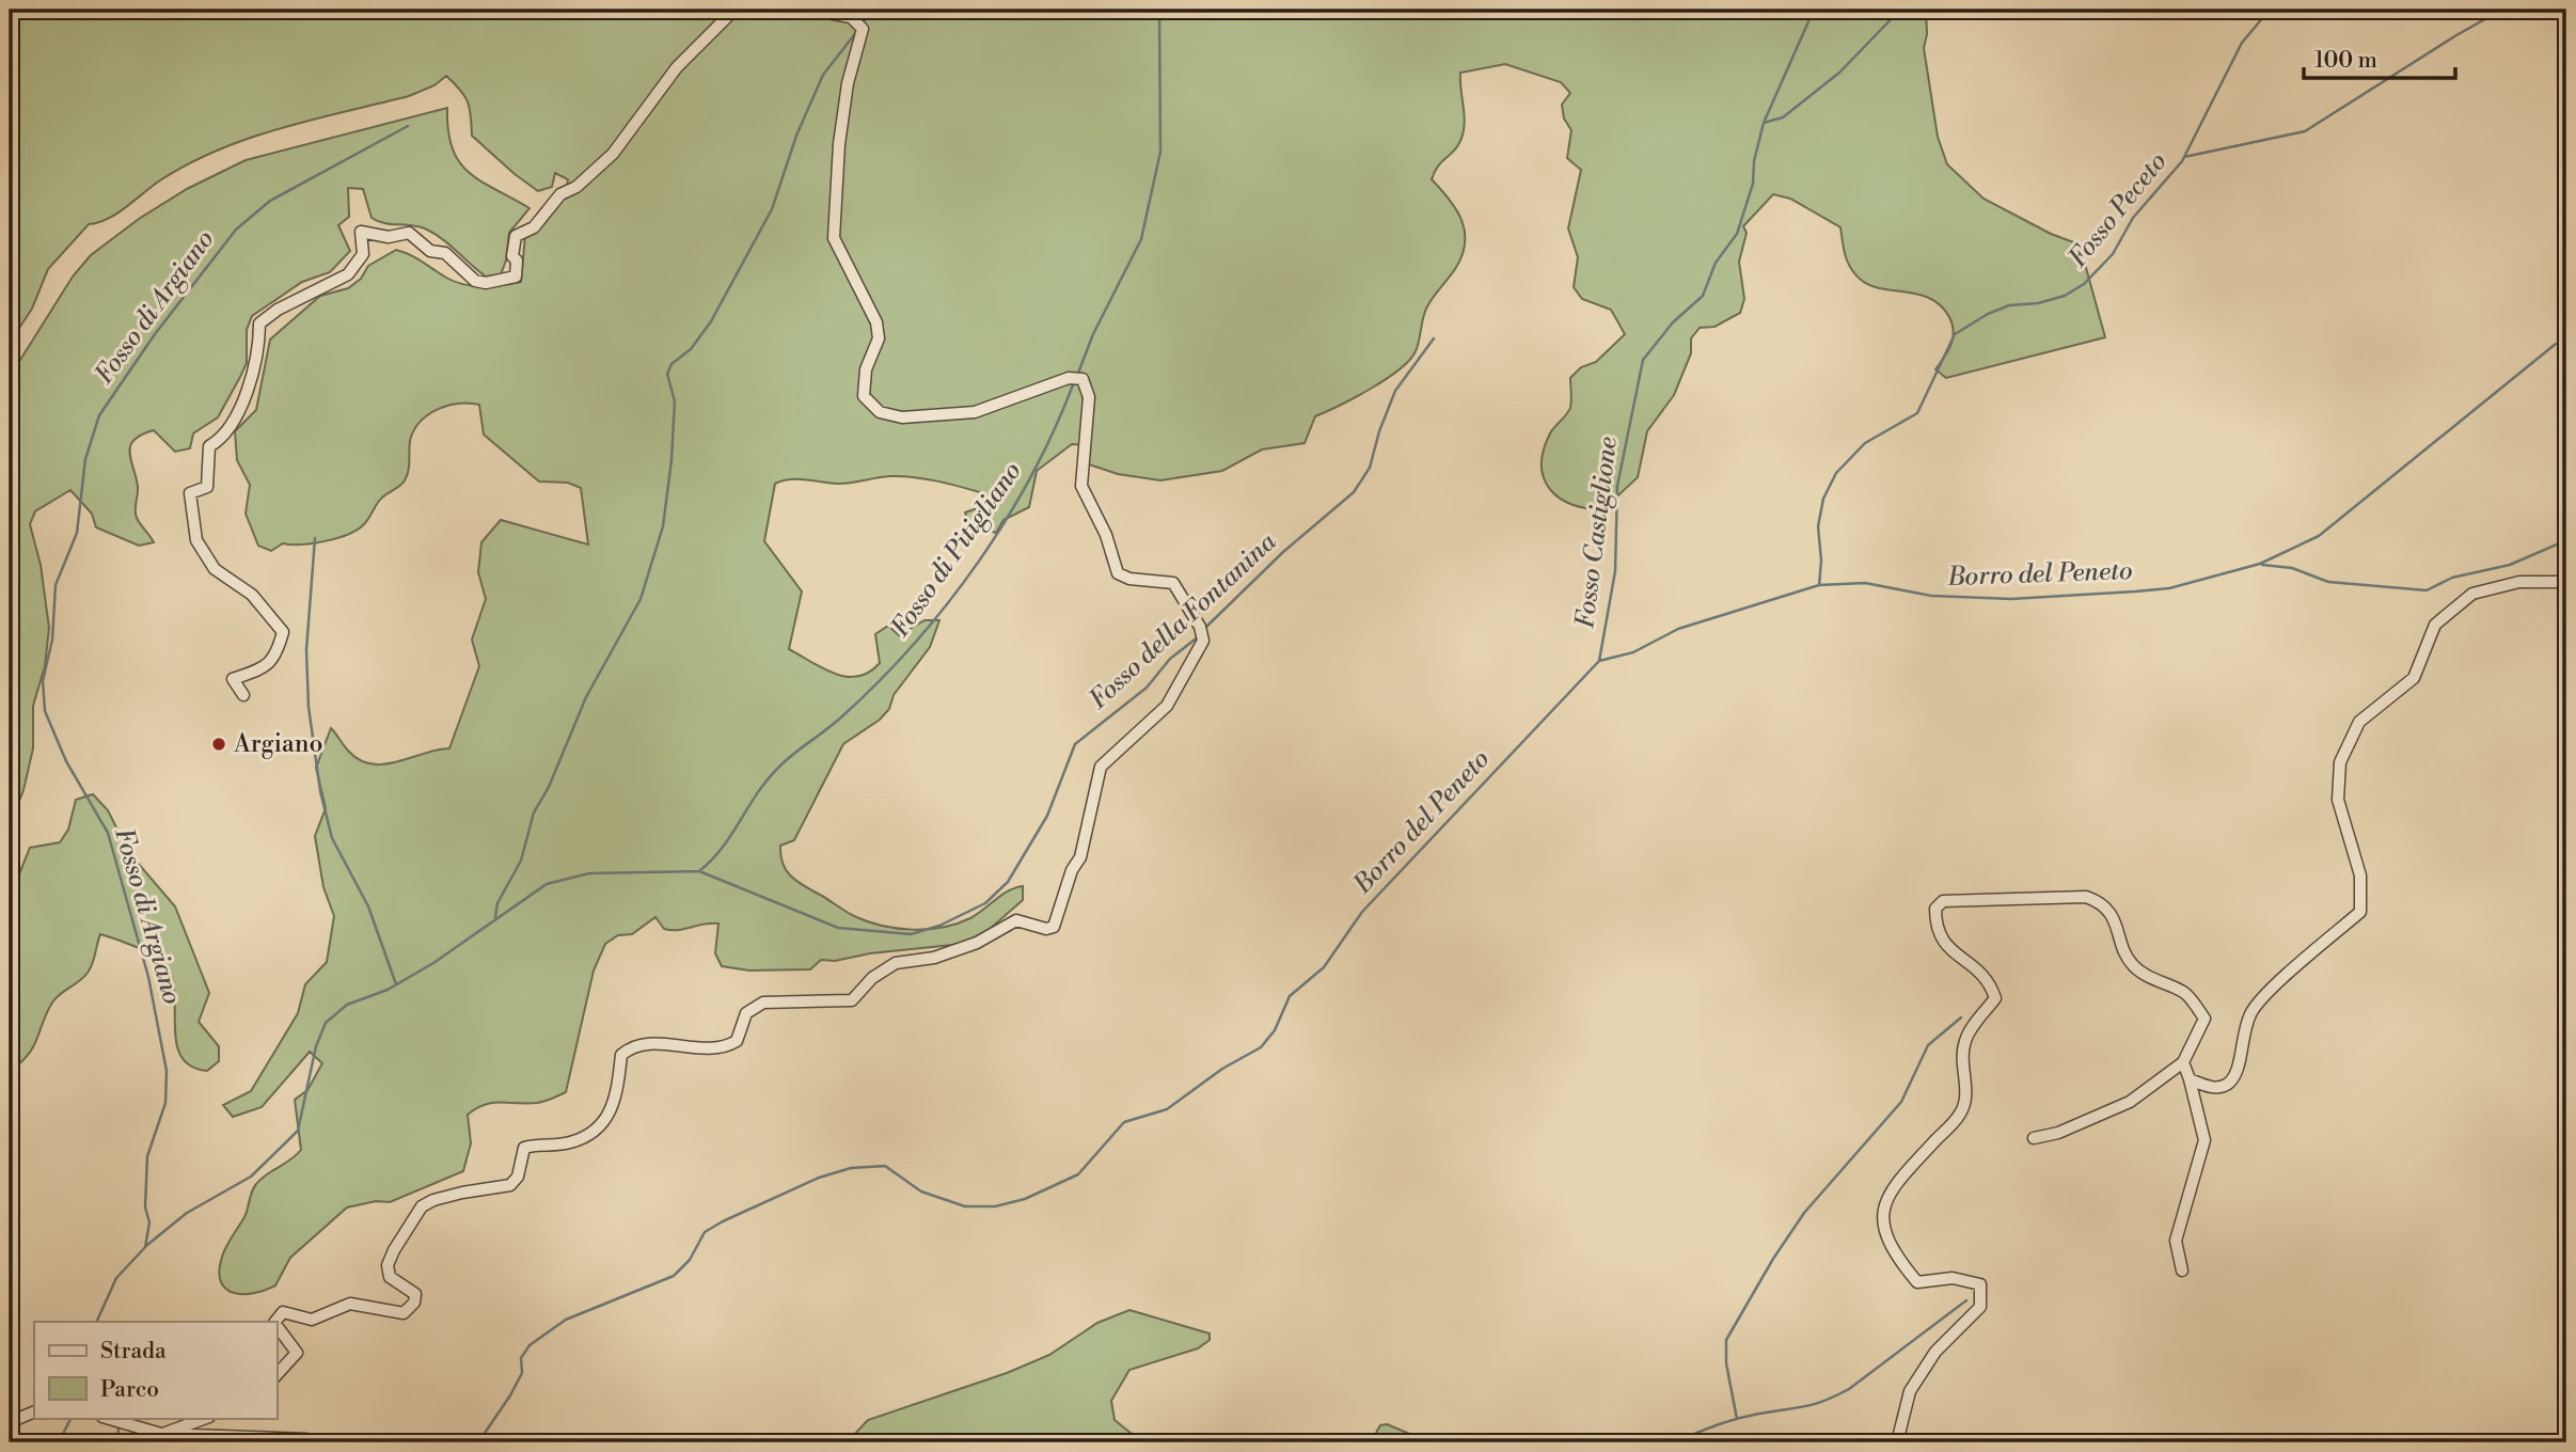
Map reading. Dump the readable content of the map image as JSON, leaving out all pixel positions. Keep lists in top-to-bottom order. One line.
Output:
{"water":["Fosso Peceto","Fosso di Argiano","Fosso Castiglione","Fosso di Pitigliano","Borro del Peneto","Fosso della Fontanina"],"places":["Argiano"],"legend":["Strada","Parco"],"scale_bar":"100 m"}
